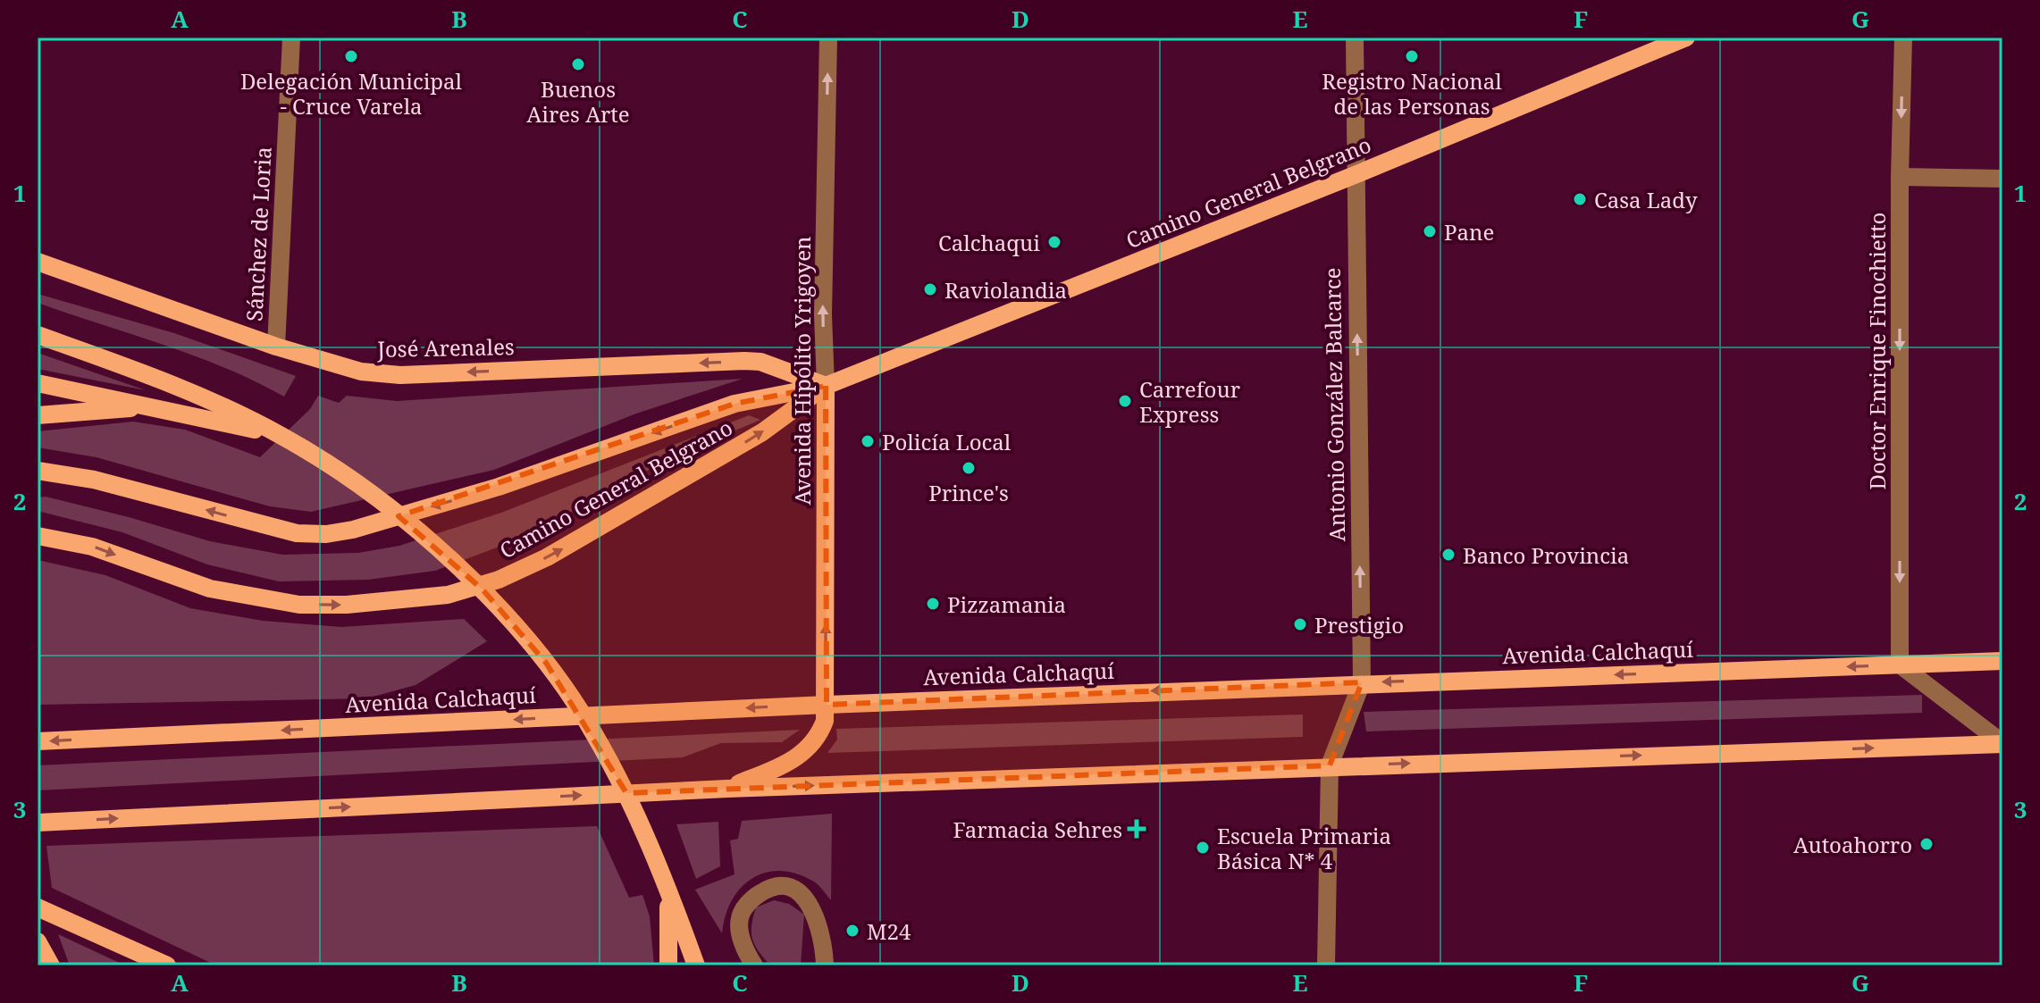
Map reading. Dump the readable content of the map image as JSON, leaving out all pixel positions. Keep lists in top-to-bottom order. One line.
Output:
{"streets":{"main road":["Camino General Belgrano","José Arenales","Avenida Hipólito Yrigoyen","Avenida Calchaquí"],"street":["Sánchez de Loria","Doctor Enrique Finochietto","Antonio González Balcarce"]},"crossings":[["Camino General Belgrano","José Arenales"],["Camino General Belgrano","Avenida Hipólito Yrigoyen"],["Camino General Belgrano","Antonio González Balcarce"],["Sánchez de Loria","José Arenales"],["José Arenales","Avenida Hipólito Yrigoyen"],["Doctor Enrique Finochietto","Avenida Calchaquí"],["Avenida Hipólito Yrigoyen","Avenida Calchaquí"],["Antonio González Balcarce","Avenida Calchaquí"]],"one_way":["José Arenales","Doctor Enrique Finochietto","Avenida Hipólito Yrigoyen","Antonio González Balcarce"],"places":{"other":["Delegación Municipal - Cruce Varela","Registro Nacional de las Personas","Buenos Aires Arte","Casa Lady","Pane","Calchaqui","Raviolandia","Carrefour Express","Policía Local","Prince's","Banco Provincia","Pizzamania","Prestigio","Autoahorro","Escuela Primaria Básica N* 4","M24"],"health":["Farmacia Sehres"]},"grid":{"columns":["A","B","C","D","E","F","G"],"rows":["1","2","3"]}}
